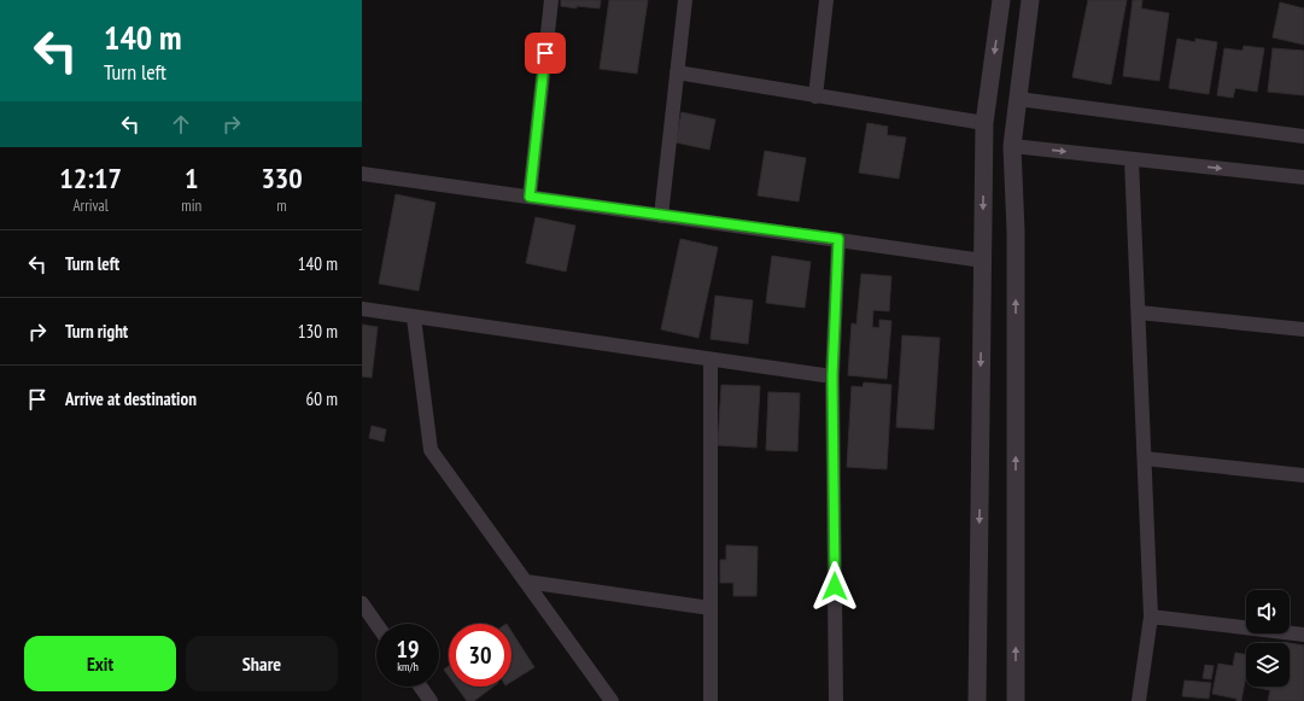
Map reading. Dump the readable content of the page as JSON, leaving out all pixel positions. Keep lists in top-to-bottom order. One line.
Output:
{"page":{"turn":["140 m","Turn left"],"eta":["12:17","Arrival","1","min","330","m"],"list":[{"name":"Turn left","value":"140 m"},{"name":"Turn right","value":"130 m"},{"name":"Arrive at destination","value":"60 m"}],"speed":"19 km/h","limit":"30","buttons":["Exit","Share"]}}
